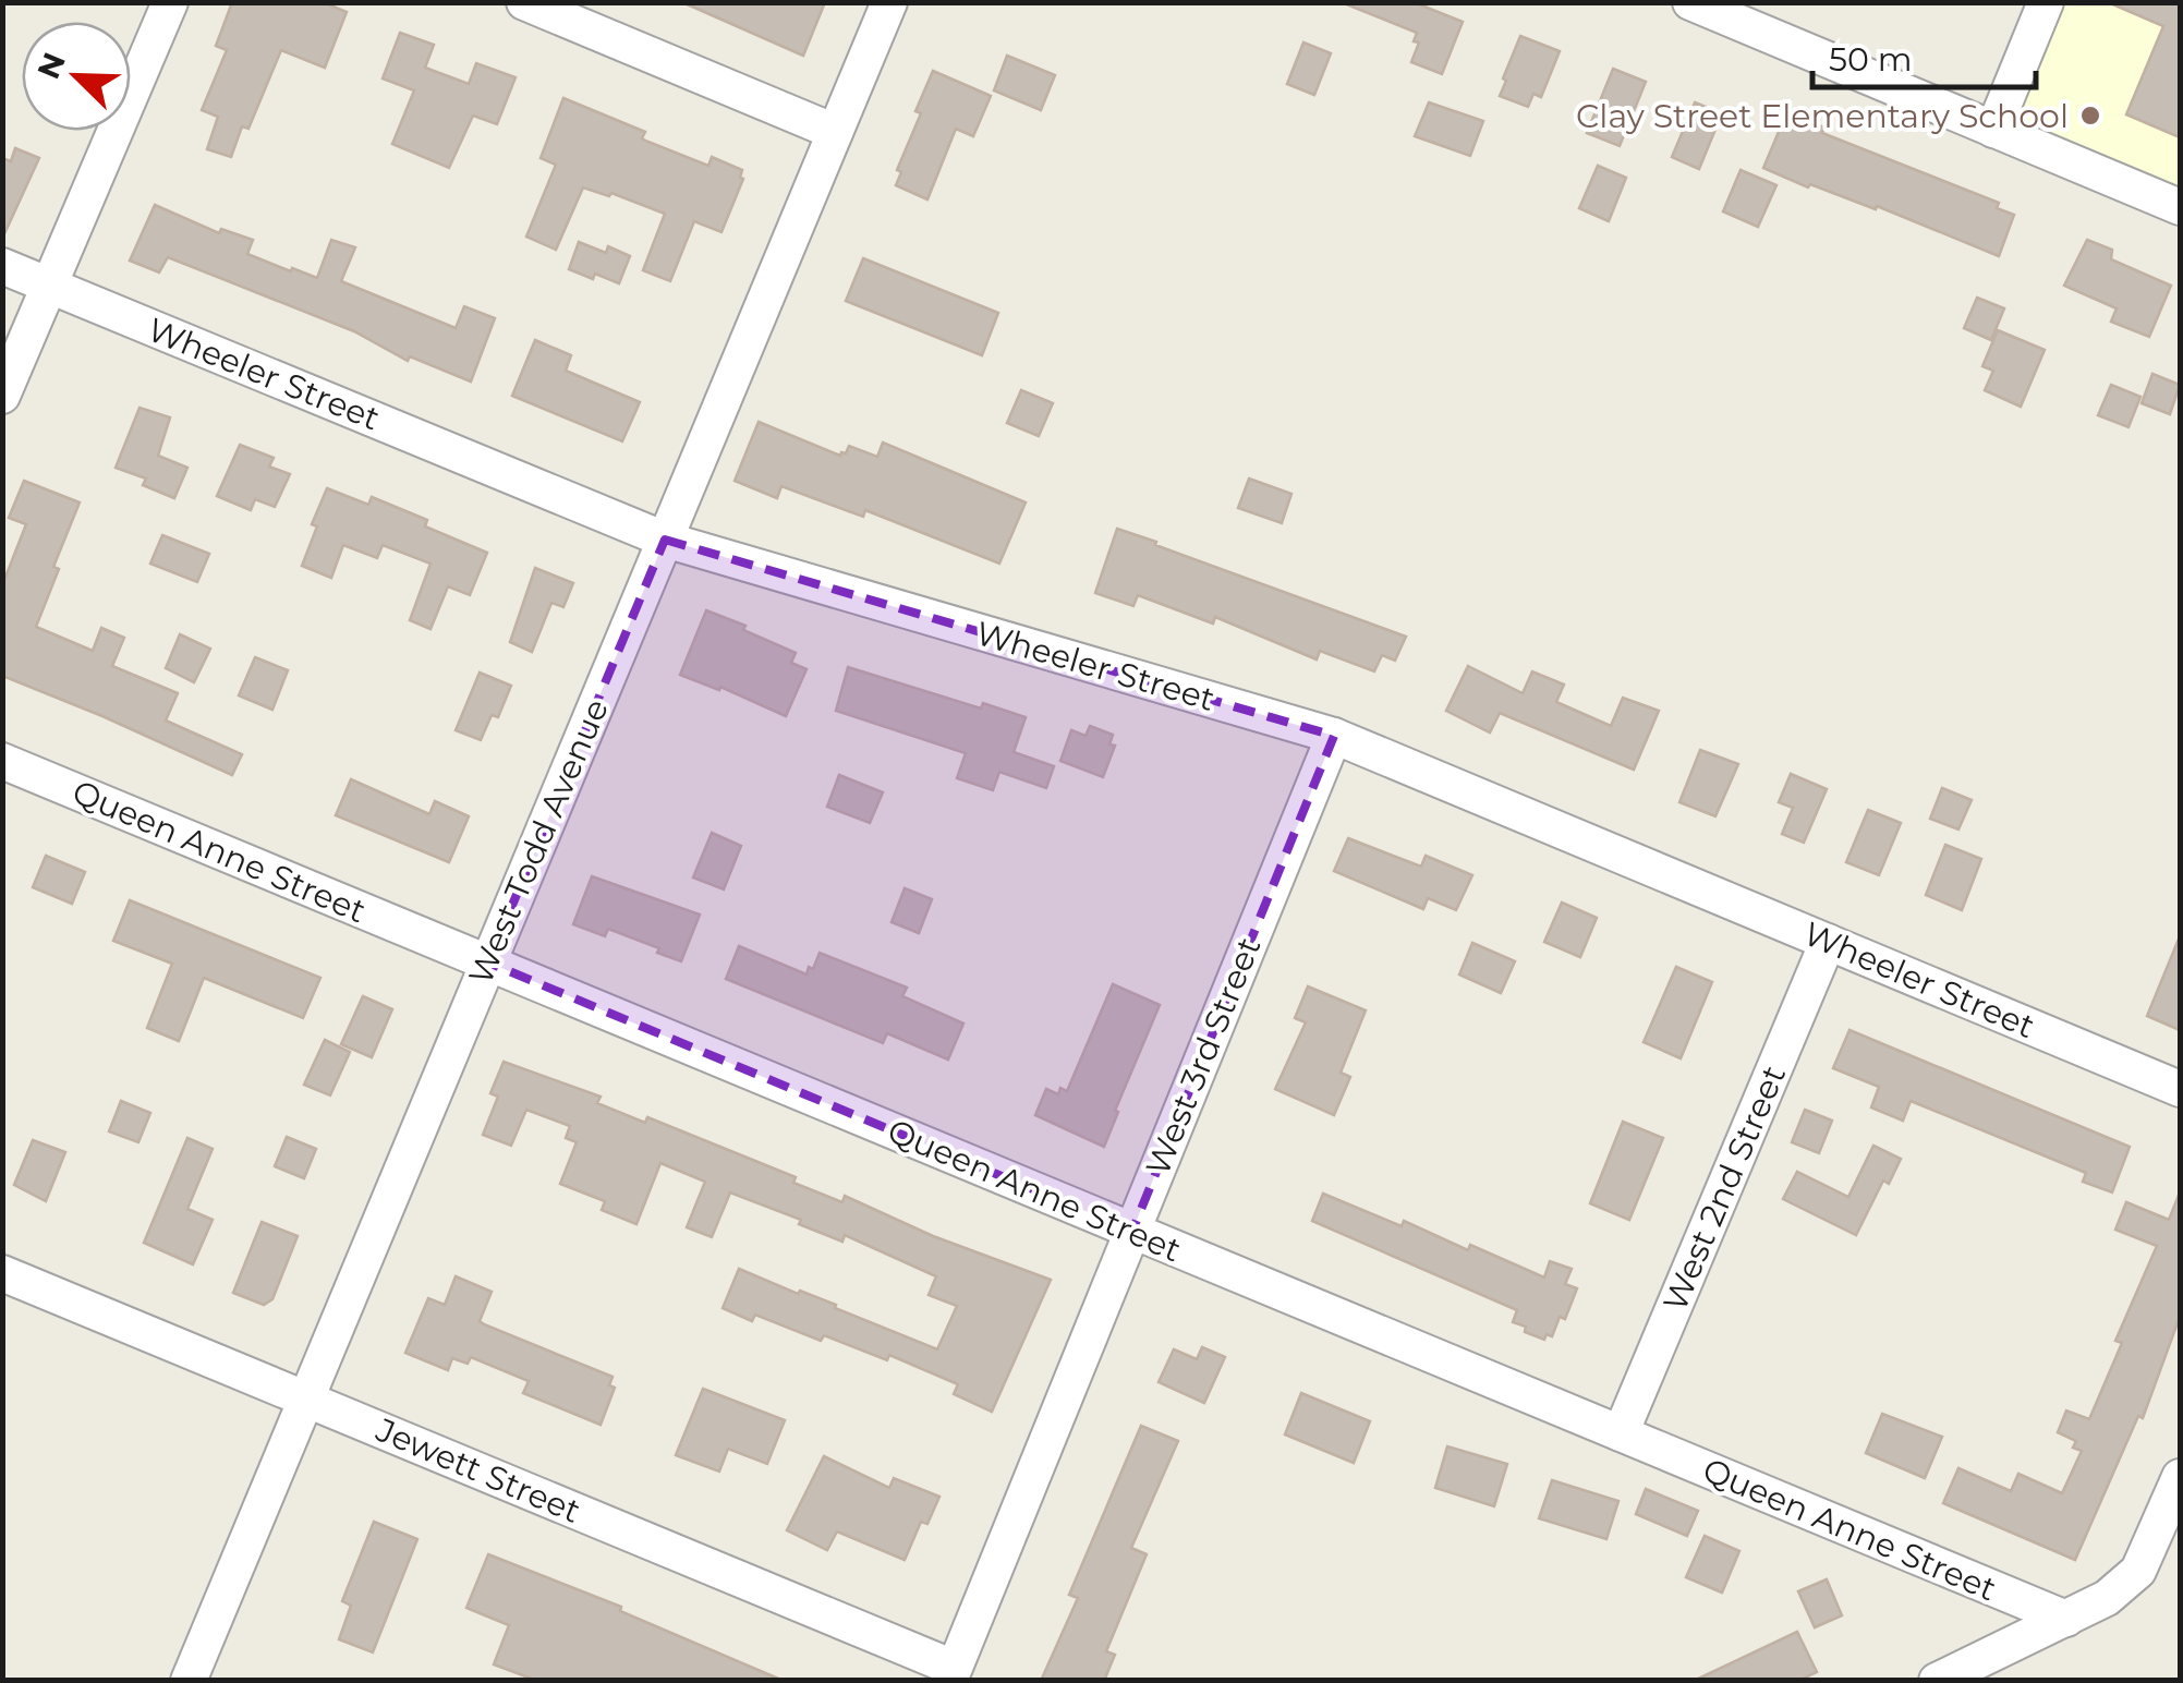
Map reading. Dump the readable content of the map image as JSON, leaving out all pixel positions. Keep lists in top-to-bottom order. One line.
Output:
{"streets":{"street":["Wheeler Street","West Todd Avenue","Queen Anne Street","West 3rd Street","West 2nd Street","Jewett Street"]},"crossings":[["Wheeler Street","West Todd Avenue"],["Wheeler Street","West 3rd Street"],["Wheeler Street","West 2nd Street"],["West Todd Avenue","Queen Anne Street"],["West Todd Avenue","Jewett Street"],["Queen Anne Street","West 3rd Street"],["Queen Anne Street","West 2nd Street"],["West 3rd Street","Jewett Street"]],"places":["Clay Street Elementary School"],"scale_bar":"50 m","north":"top left"}
